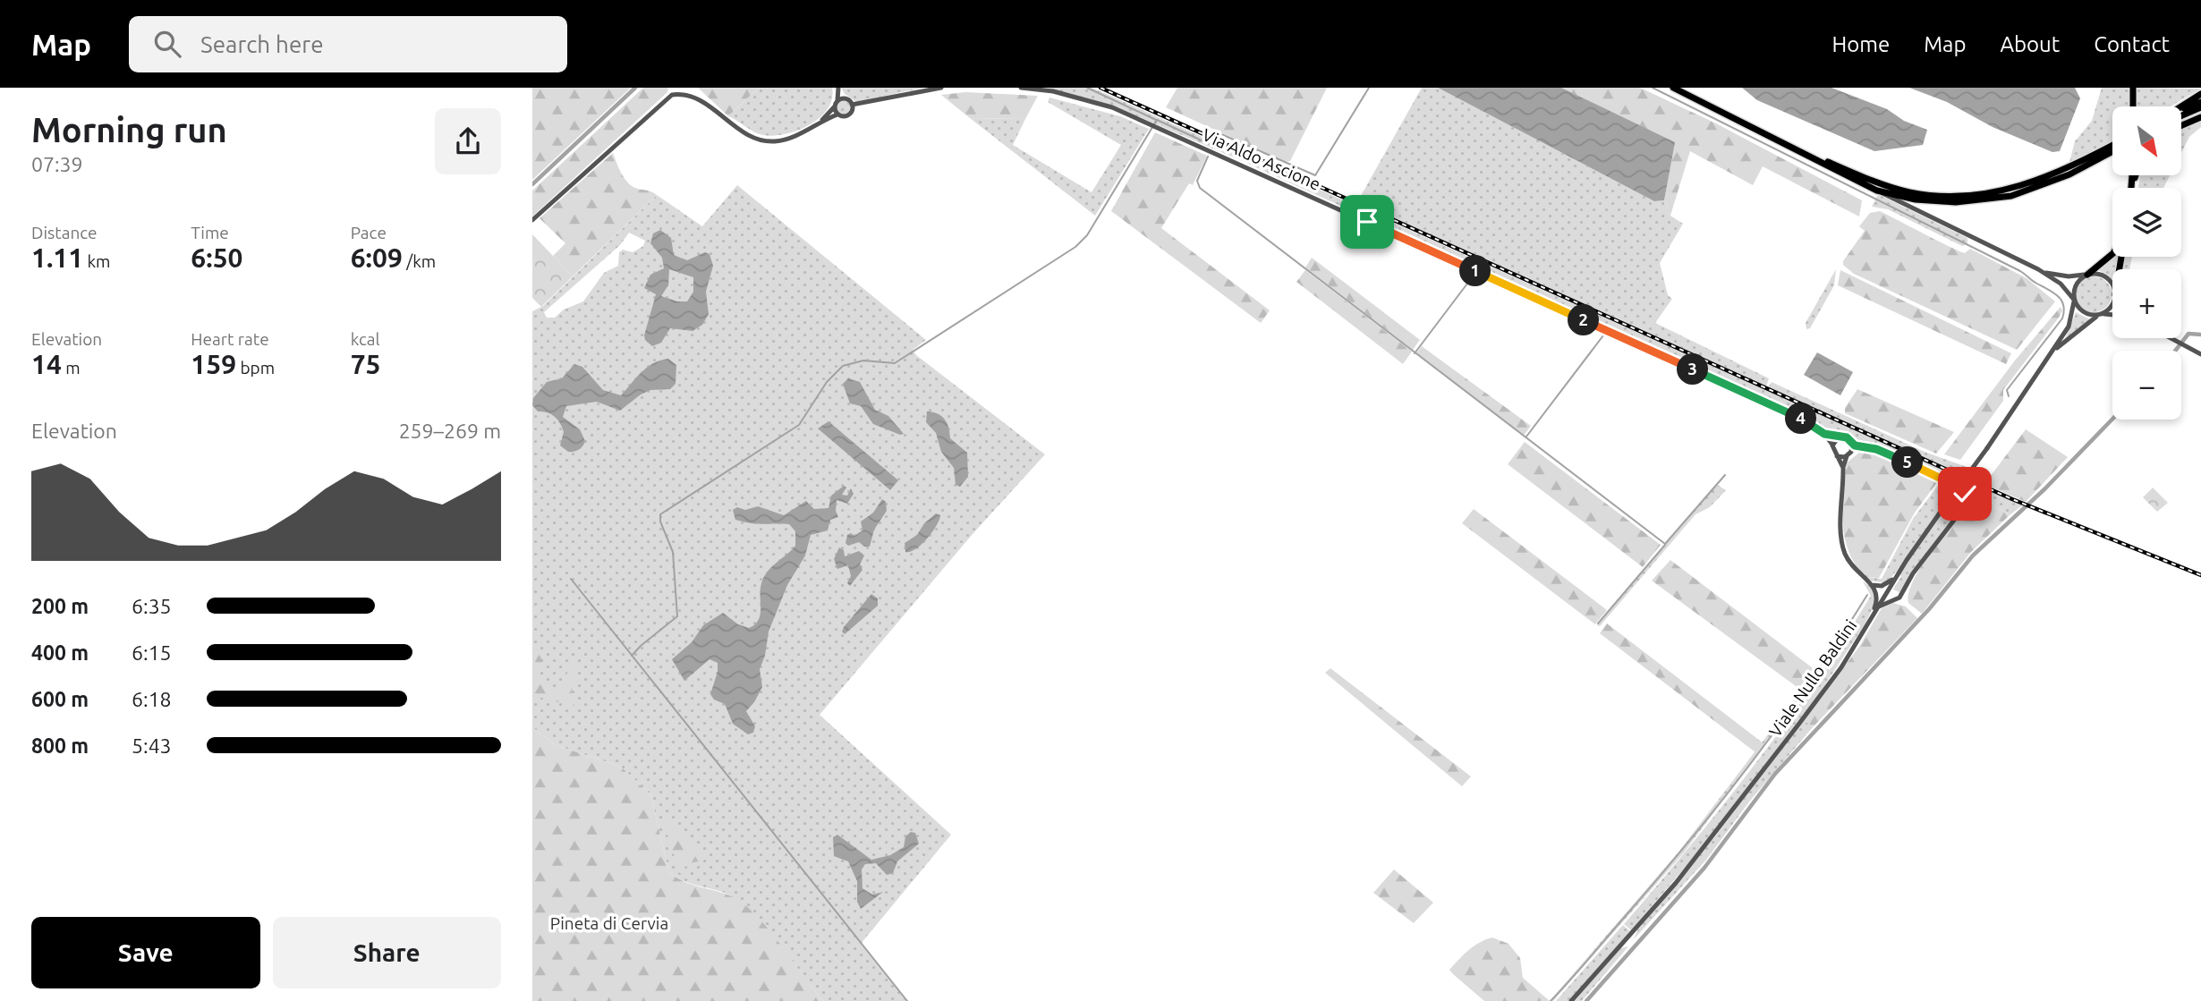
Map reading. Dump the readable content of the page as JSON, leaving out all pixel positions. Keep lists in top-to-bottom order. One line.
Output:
{"streets":{"street":["Via Aldo Ascione","Viale Nullo Baldini"]},"parks":["Pineta di Cervia"],"north":"bottom right","page":{"header":"Map","search":"Search here","nav":["Home","Map","About","Contact"],"heading":["Morning run","07:39"],"map_buttons":["+","−"],"stats":[["Distance","1.11 km"],["Time","6:50"],["Pace","6:09 /km"],["Elevation","14 m"],["Heart rate","159 bpm"],["kcal","75"]],"pins":["1","2","3","4","5"],"chart":["Elevation","259–269 m"],"list":[{"name":"200 m","note":"6:35"},{"name":"400 m","note":"6:15"},{"name":"600 m","note":"6:18"},{"name":"800 m","note":"5:43"}],"buttons":["Save","Share"]}}
